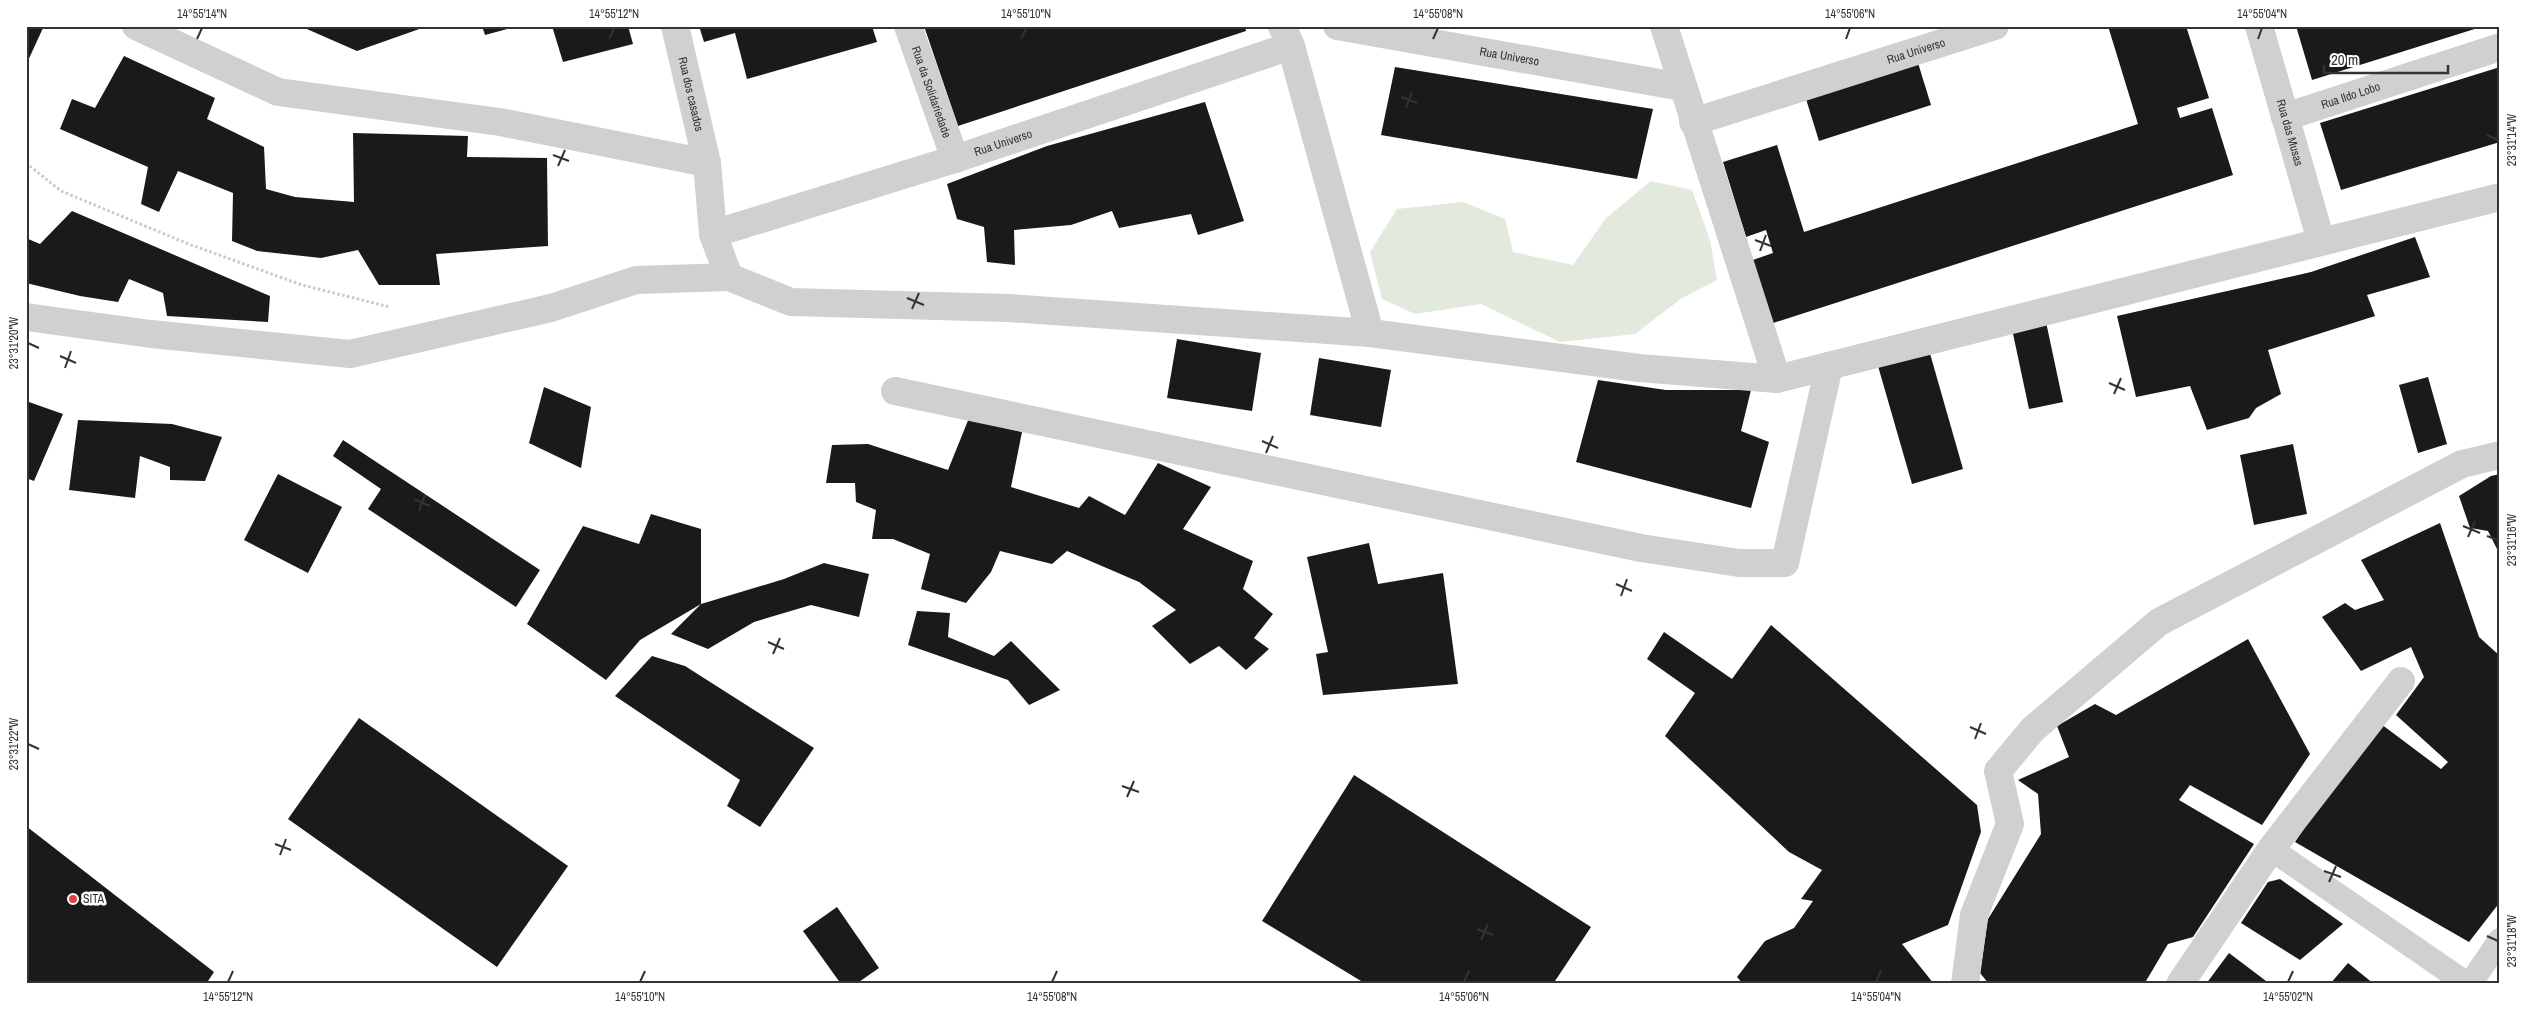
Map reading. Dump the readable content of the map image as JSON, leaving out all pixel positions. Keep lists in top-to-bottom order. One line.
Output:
{"streets":{"street":["Rua Universo","Rua da Solidariedade","Rua dos casados","Rua Ildo Lobo","Rua das Musas"]},"crossings":[["Rua Universo","Rua da Solidariedade"],["Rua Universo","Rua dos casados"],["Rua Ildo Lobo","Rua das Musas"]],"places":["SITA"],"scale_bar":"20 m","coordinates":["14°55'14\"N","14°55'12\"N","14°55'10\"N","14°55'08\"N","14°55'06\"N","14°55'04\"N","23°31'14\"W","23°31'20\"W","23°31'16\"W","23°31'22\"W","23°31'18\"W","14°55'02\"N"]}
